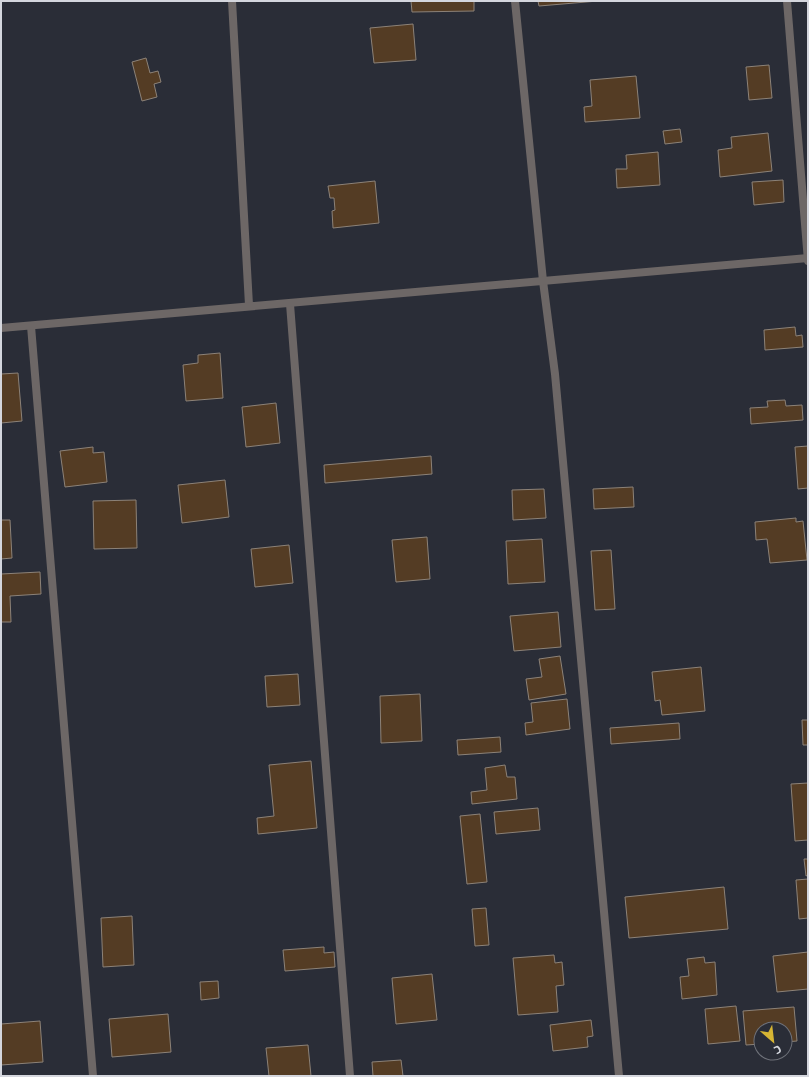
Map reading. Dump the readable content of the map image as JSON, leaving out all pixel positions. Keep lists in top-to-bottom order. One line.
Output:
{"north":"bottom right"}
